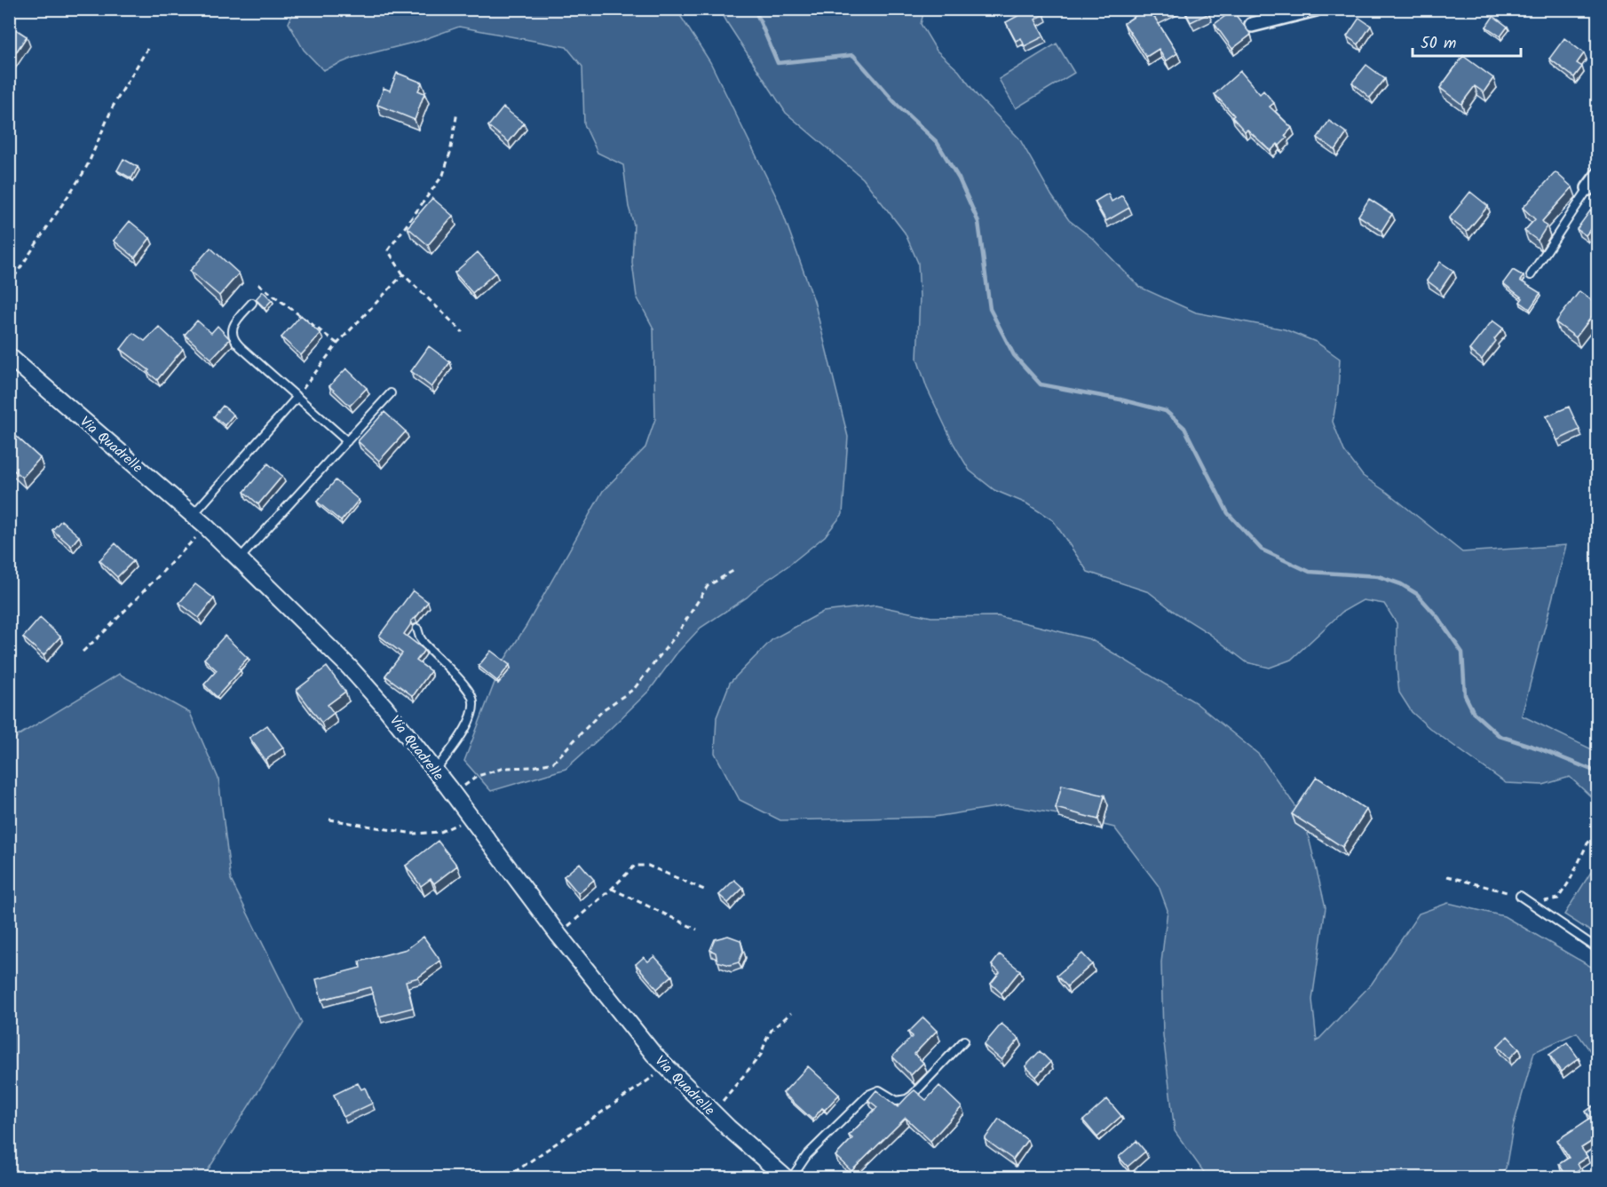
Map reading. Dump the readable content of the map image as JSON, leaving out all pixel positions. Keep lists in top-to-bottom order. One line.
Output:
{"streets":{"street":["Via Quadrelle"]},"scale_bar":"50 m"}
